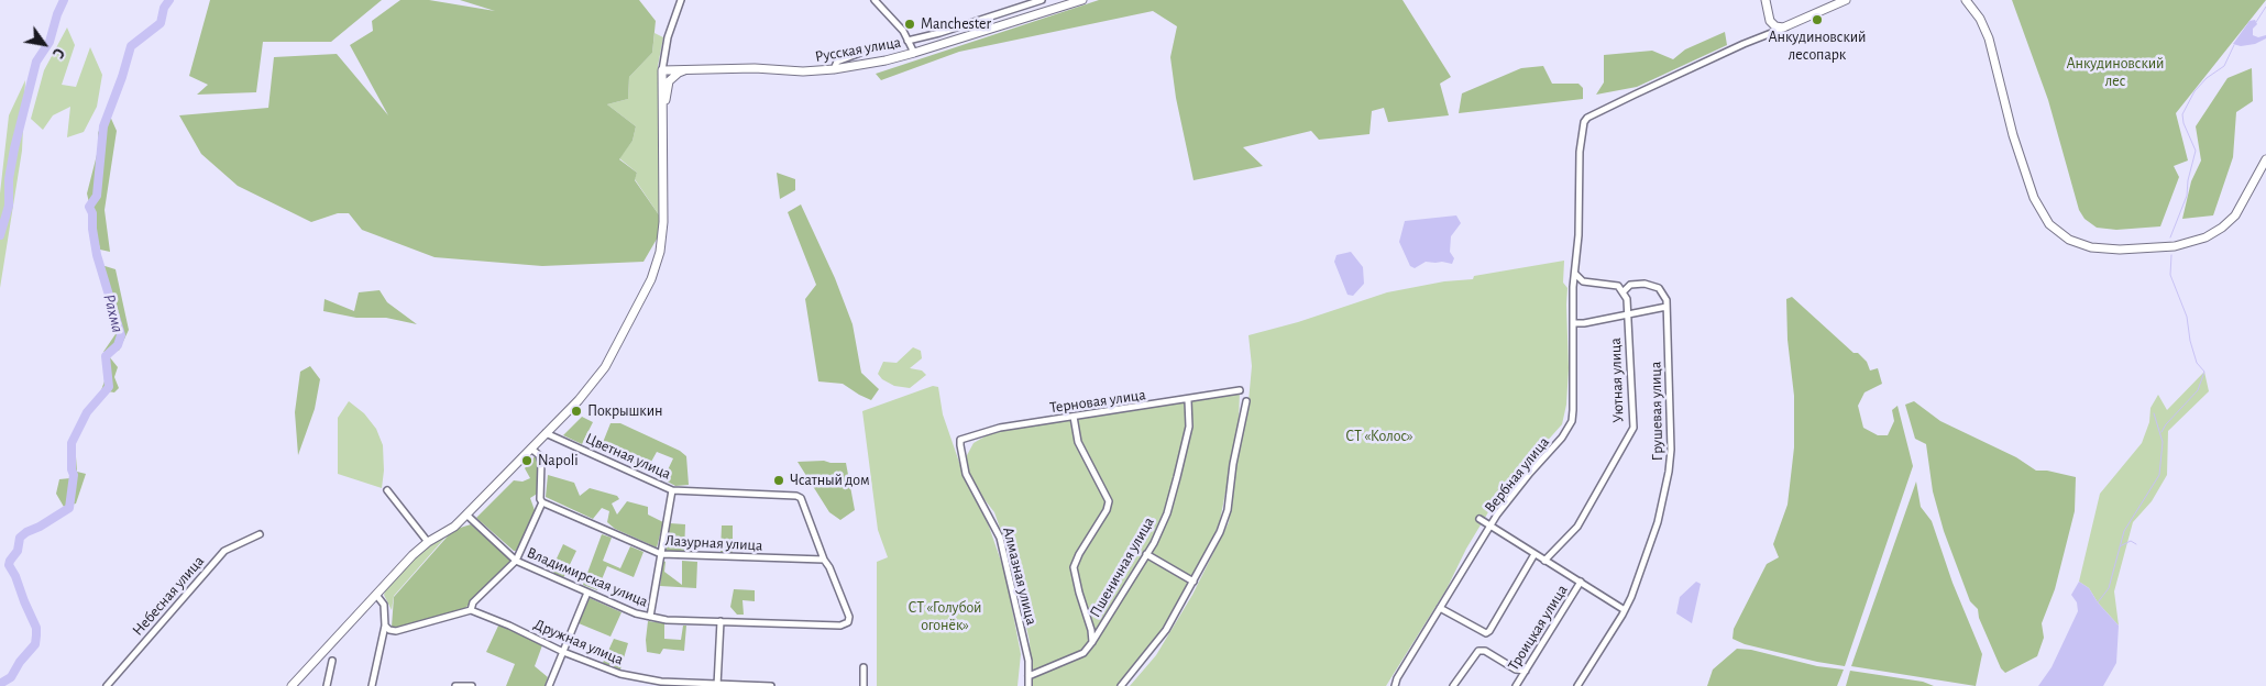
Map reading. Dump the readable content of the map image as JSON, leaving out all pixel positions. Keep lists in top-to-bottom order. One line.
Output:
{"streets":{"street":["Русская улица","Уютная улица","Терновая улица","Грушевая улица","Цветная улица","Вербная улица","Лазурная улица","Пшеничная улица","Алмазная улица","Владимирская улица","Небесная улица","Троицкая улица","Дружная улица"]},"crossings":[["Терновая улица","Пшеничная улица"],["Терновая улица","Алмазная улица"],["Цветная улица","Лазурная улица"],["Цветная улица","Владимирская улица"],["Лазурная улица","Владимирская улица"],["Пшеничная улица","Алмазная улица"],["Владимирская улица","Дружная улица"]],"water":["Рахма"],"parks":["Анкудиновский лес","СТ «Колос»","СТ «Голубой огонёк»"],"places":["Анкудиновский лесопарк","Manchester","Покрышкин","Napoli","Чсатный дом"],"north":"bottom right"}
